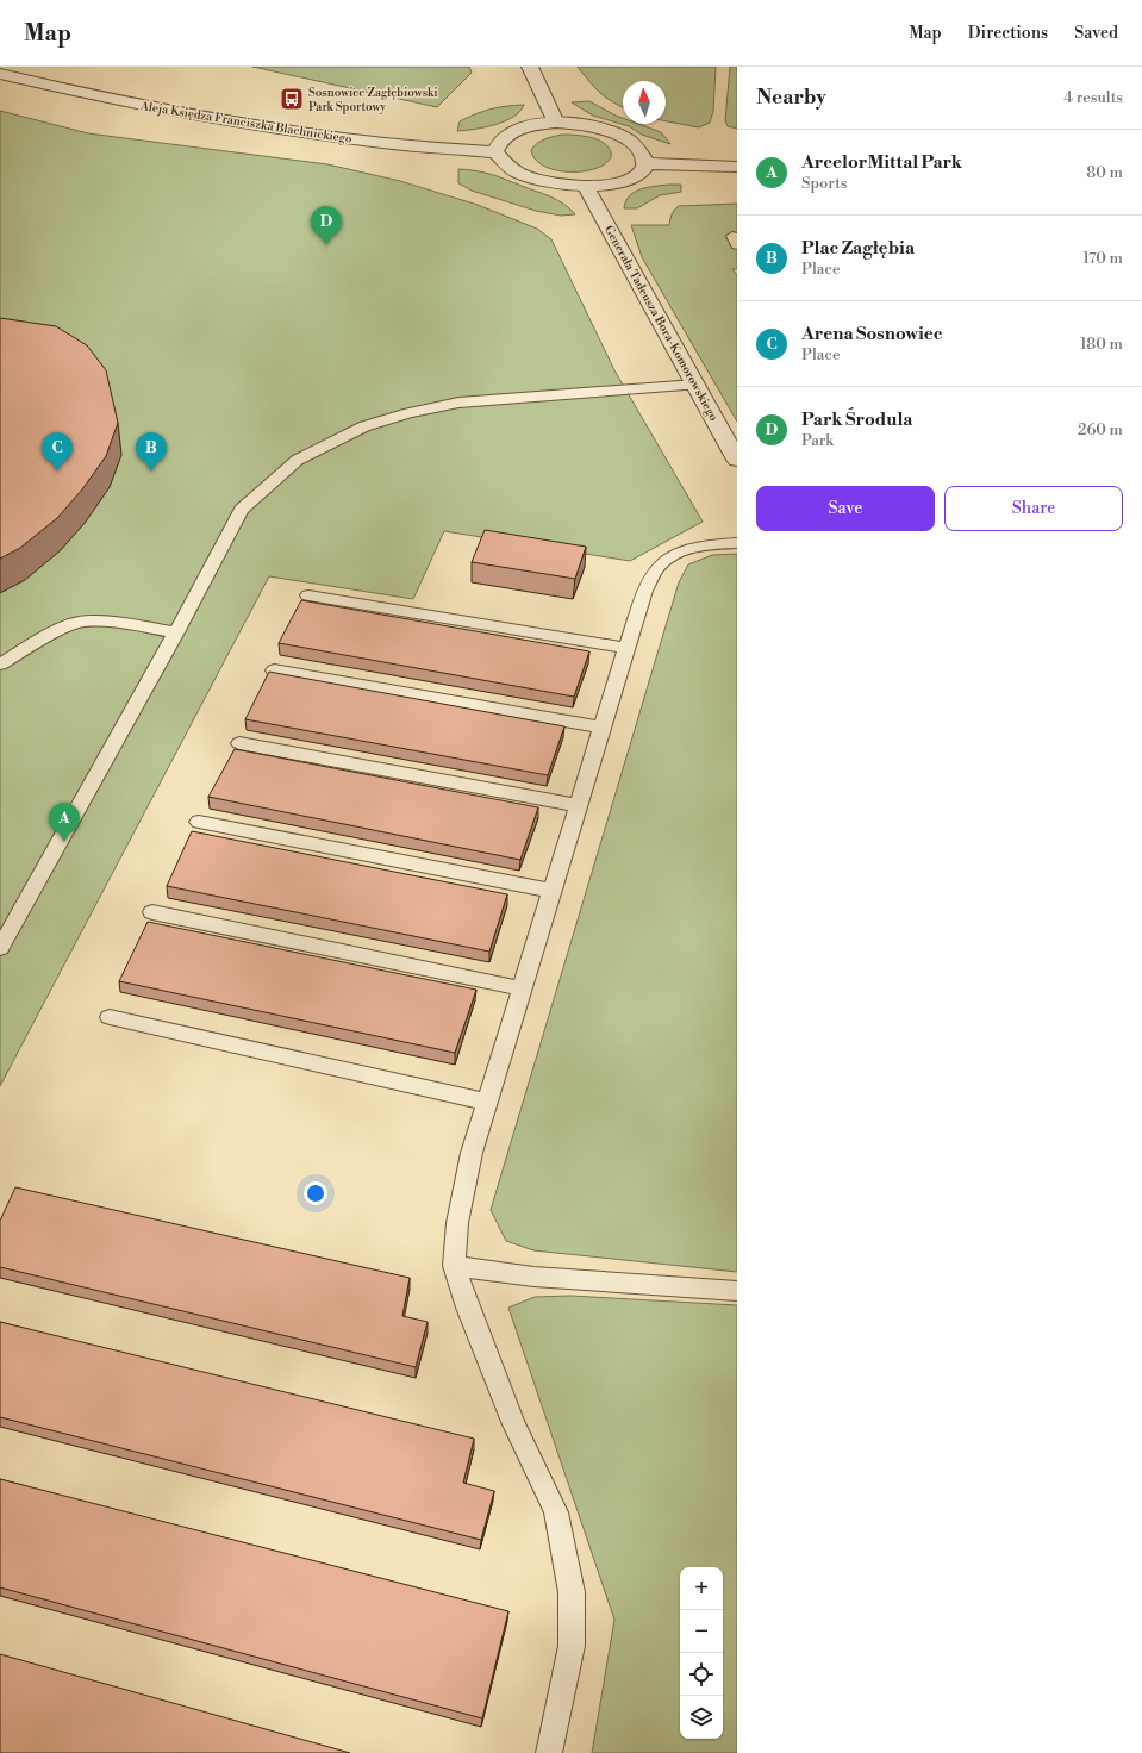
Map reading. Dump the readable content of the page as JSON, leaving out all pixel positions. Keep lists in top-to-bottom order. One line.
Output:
{"streets":{"street":["Aleja Księdza Franciszka Blachnickiego","Generała Tadeusza Bora-Komorowskiego"]},"places":{"bus stop":["Sosnowiec Zagłębiowski Park Sportowy"]},"north":"top","page":{"header":"Map","nav":["Map","Directions","Saved"],"heading":["Nearby","4 results"],"list":[{"mark":"A","name":"ArcelorMittal Park","note":"Sports","value":"80 m"},{"mark":"B","name":"Plac Zagłębia","note":"Place","value":"170 m"},{"mark":"C","name":"Arena Sosnowiec","note":"Place","value":"180 m"},{"mark":"D","name":"Park Środula","note":"Park","value":"260 m"}],"pins":["D","B","C","A"],"buttons":["Save","Share"],"map_buttons":["+","−"]}}
